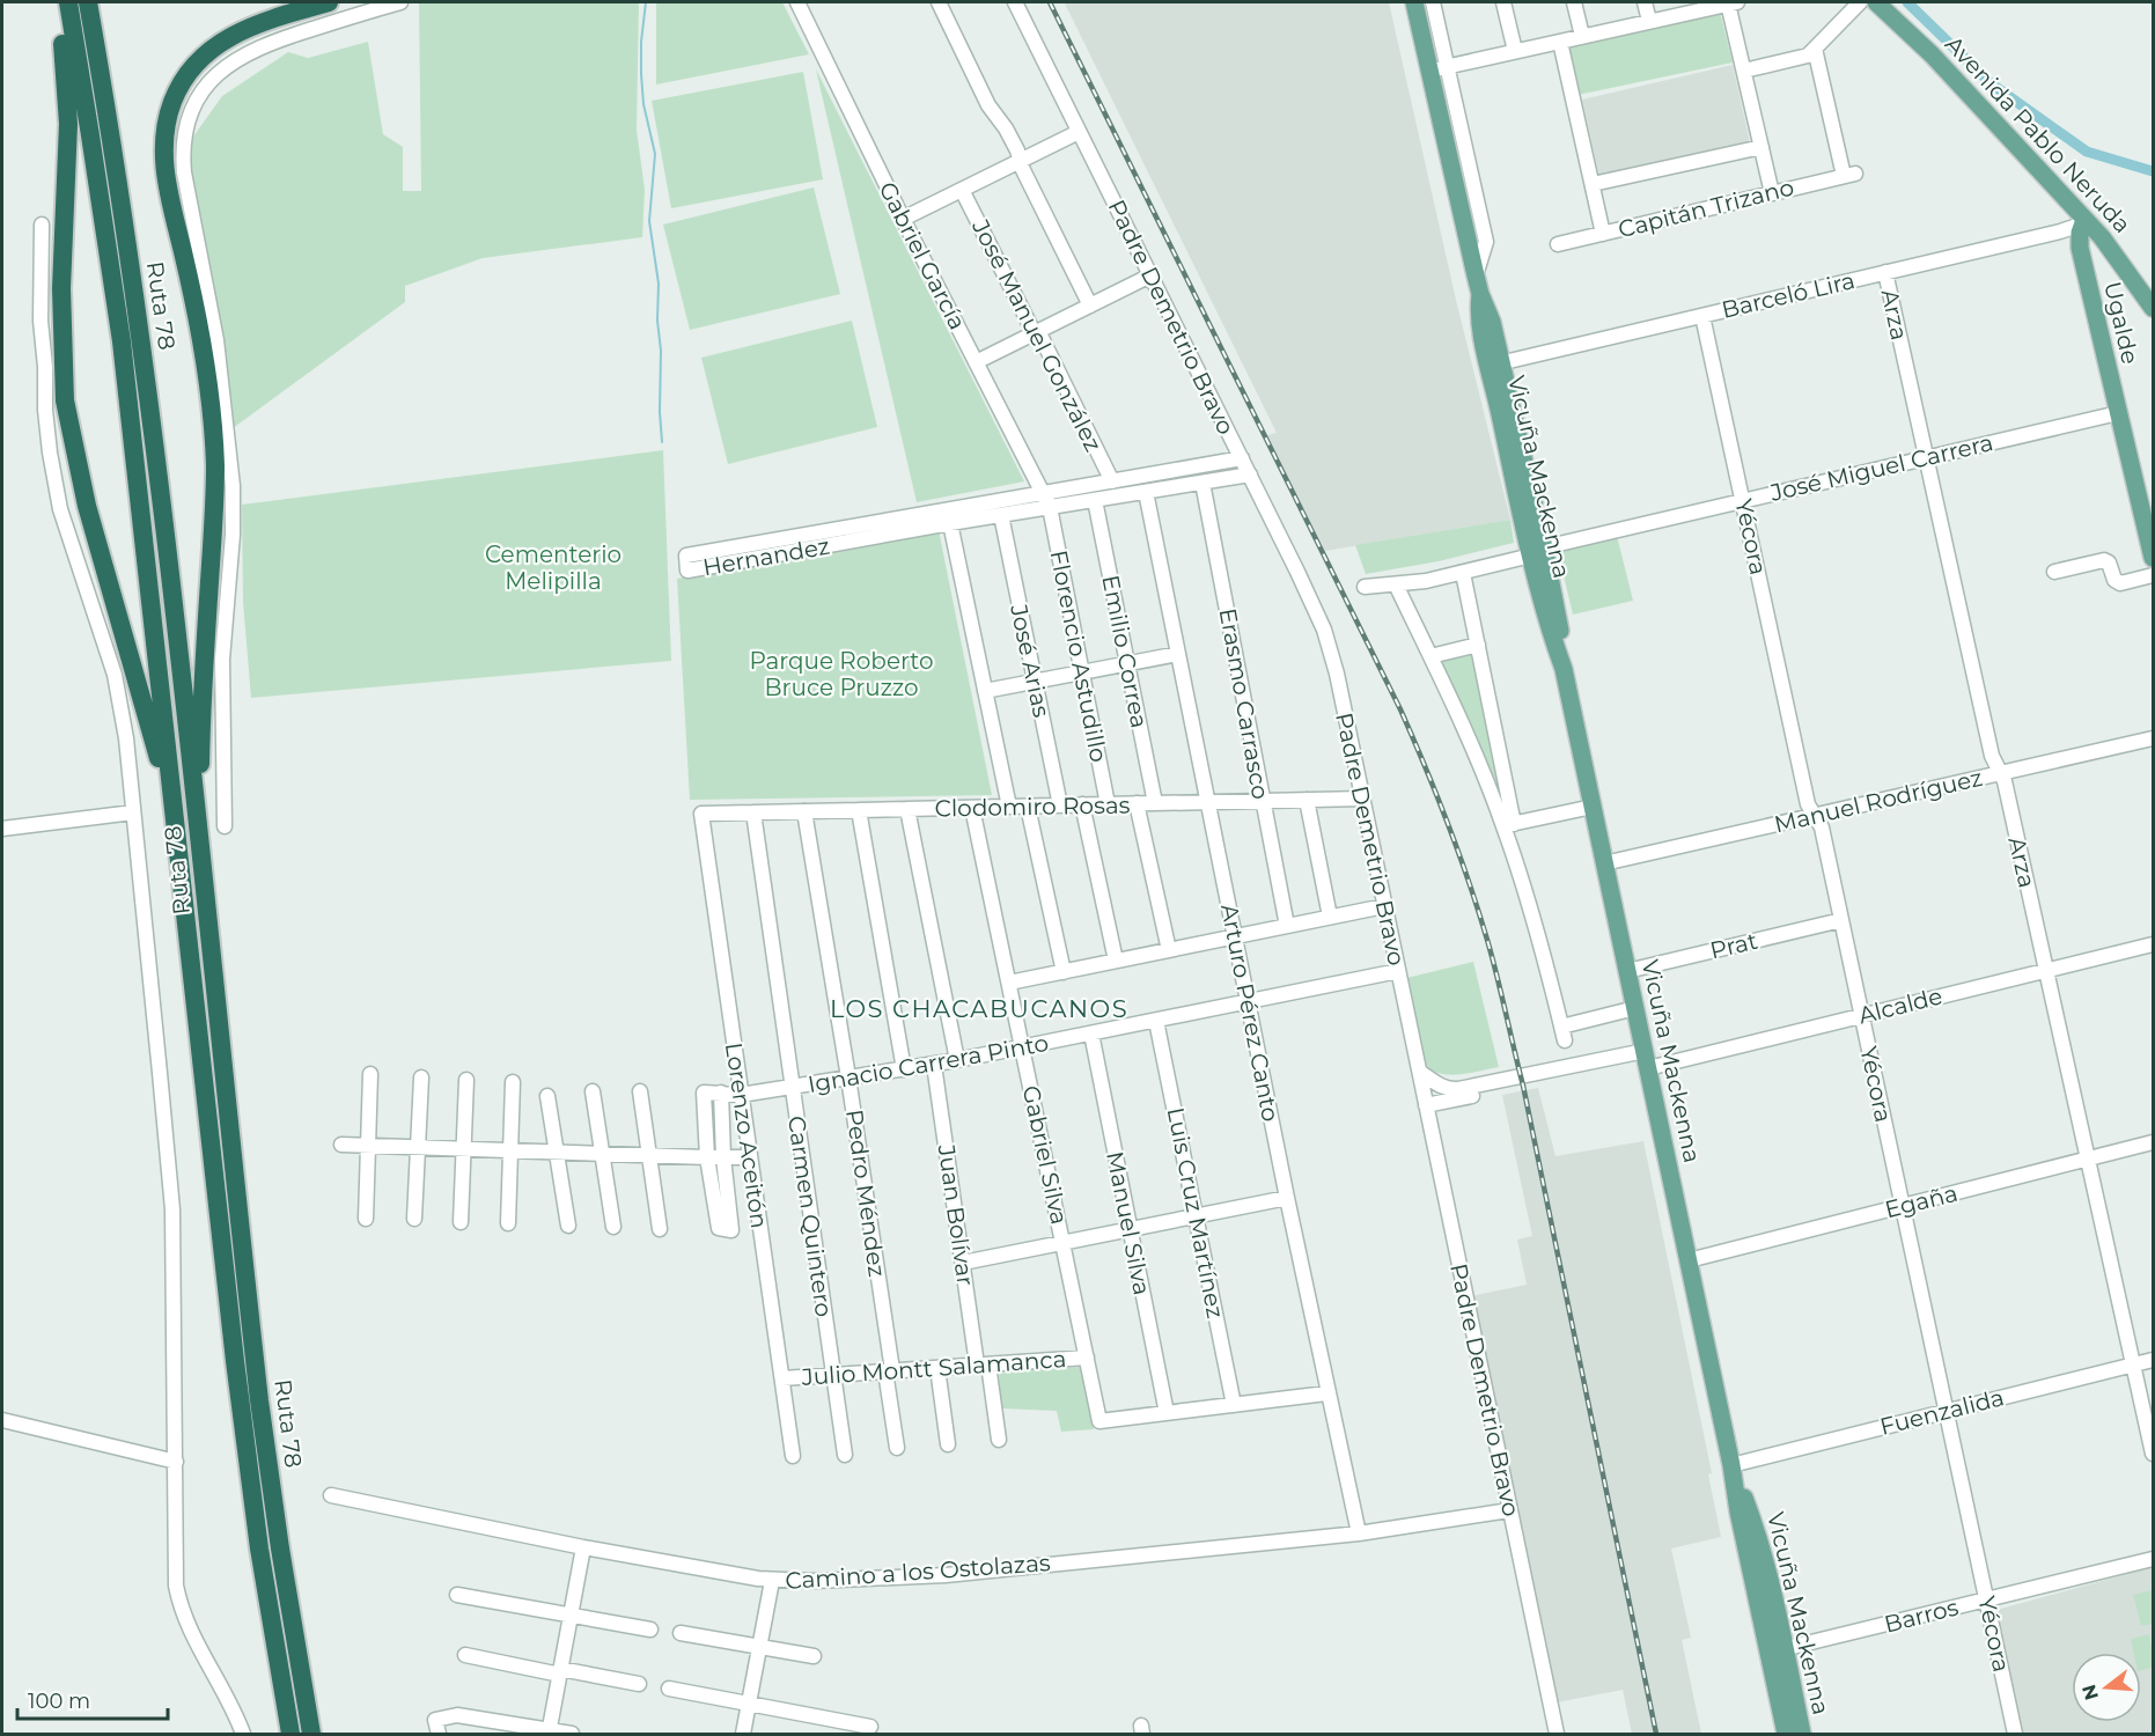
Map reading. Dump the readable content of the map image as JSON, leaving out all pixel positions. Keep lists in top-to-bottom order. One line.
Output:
{"streets":{"highway":["Ruta 78"],"main road":["Avenida Pablo Neruda","Ugalde","Vicuña Mackenna"],"street":["Capitán Trizano","Gabriel García","Barceló Lira","Arza","Padre Demetrio Bravo","José Manuel González","José Miguel Carrera","Yécora","Hernandez","Emilio Correa","Florencio Astudillo","José Arias","Erasmo Carrasco","Manuel Rodríguez","Clodomiro Rosas","Prat","Alcalde","Arturo Pérez Canto","Ignacio Carrera Pinto","Lorenzo Aceitón","Gabriel Silva","Pedro Méndez","Egaña","Luis Cruz Martínez","Juan Bolívar","Carmen Quintero","Manuel Silva","Julio Montt Salamanca","Fuenzalida","Camino a los Ostolazas","Barros"]},"crossings":[["Avenida Pablo Neruda","Barceló Lira"],["Avenida Pablo Neruda","Ugalde"],["Gabriel García","Hernandez"],["Gabriel García","Florencio Astudillo"],["Barceló Lira","Arza"],["Barceló Lira","Ugalde"],["Barceló Lira","Vicuña Mackenna"],["Barceló Lira","Yécora"],["Arza","José Miguel Carrera"],["Arza","Manuel Rodríguez"],["Arza","Alcalde"],["Arza","Egaña"],["Arza","Fuenzalida"],["Padre Demetrio Bravo","Hernandez"],["Padre Demetrio Bravo","Clodomiro Rosas"],["Padre Demetrio Bravo","Alcalde"],["Padre Demetrio Bravo","Ignacio Carrera Pinto"],["Padre Demetrio Bravo","Camino a los Ostolazas"],["Ugalde","José Miguel Carrera"],["José Manuel González","Hernandez"],["José Miguel Carrera","Vicuña Mackenna"],["José Miguel Carrera","Yécora"],["Vicuña Mackenna","Manuel Rodríguez"],["Vicuña Mackenna","Prat"],["Vicuña Mackenna","Alcalde"],["Vicuña Mackenna","Egaña"],["Vicuña Mackenna","Fuenzalida"],["Vicuña Mackenna","Barros"],["Yécora","Manuel Rodríguez"],["Yécora","Prat"],["Yécora","Alcalde"],["Yécora","Egaña"],["Yécora","Fuenzalida"],["Yécora","Barros"],["Hernandez","Emilio Correa"],["Hernandez","Florencio Astudillo"],["Hernandez","José Arias"],["Hernandez","Erasmo Carrasco"],["Hernandez","Arturo Pérez Canto"],["Emilio Correa","Clodomiro Rosas"],["Florencio Astudillo","Clodomiro Rosas"],["José Arias","Clodomiro Rosas"],["Erasmo Carrasco","Clodomiro Rosas"],["Clodomiro Rosas","Arturo Pérez Canto"],["Clodomiro Rosas","Lorenzo Aceitón"],["Clodomiro Rosas","Gabriel Silva"],["Clodomiro Rosas","Pedro Méndez"],["Clodomiro Rosas","Carmen Quintero"],["Arturo Pérez Canto","Ignacio Carrera Pinto"],["Arturo Pérez Canto","Camino a los Ostolazas"],["Ignacio Carrera Pinto","Lorenzo Aceitón"],["Ignacio Carrera Pinto","Gabriel Silva"],["Ignacio Carrera Pinto","Pedro Méndez"],["Ignacio Carrera Pinto","Luis Cruz Martínez"],["Ignacio Carrera Pinto","Juan Bolívar"],["Ignacio Carrera Pinto","Carmen Quintero"],["Ignacio Carrera Pinto","Manuel Silva"],["Lorenzo Aceitón","Julio Montt Salamanca"],["Gabriel Silva","Manuel Silva"],["Gabriel Silva","Julio Montt Salamanca"],["Pedro Méndez","Julio Montt Salamanca"],["Juan Bolívar","Julio Montt Salamanca"],["Carmen Quintero","Julio Montt Salamanca"]],"districts":["LOS CHACABUCANOS"],"parks":["Cementerio Melipilla","Parque Roberto Bruce Pruzzo"],"scale_bar":"100 m","north":"left"}
